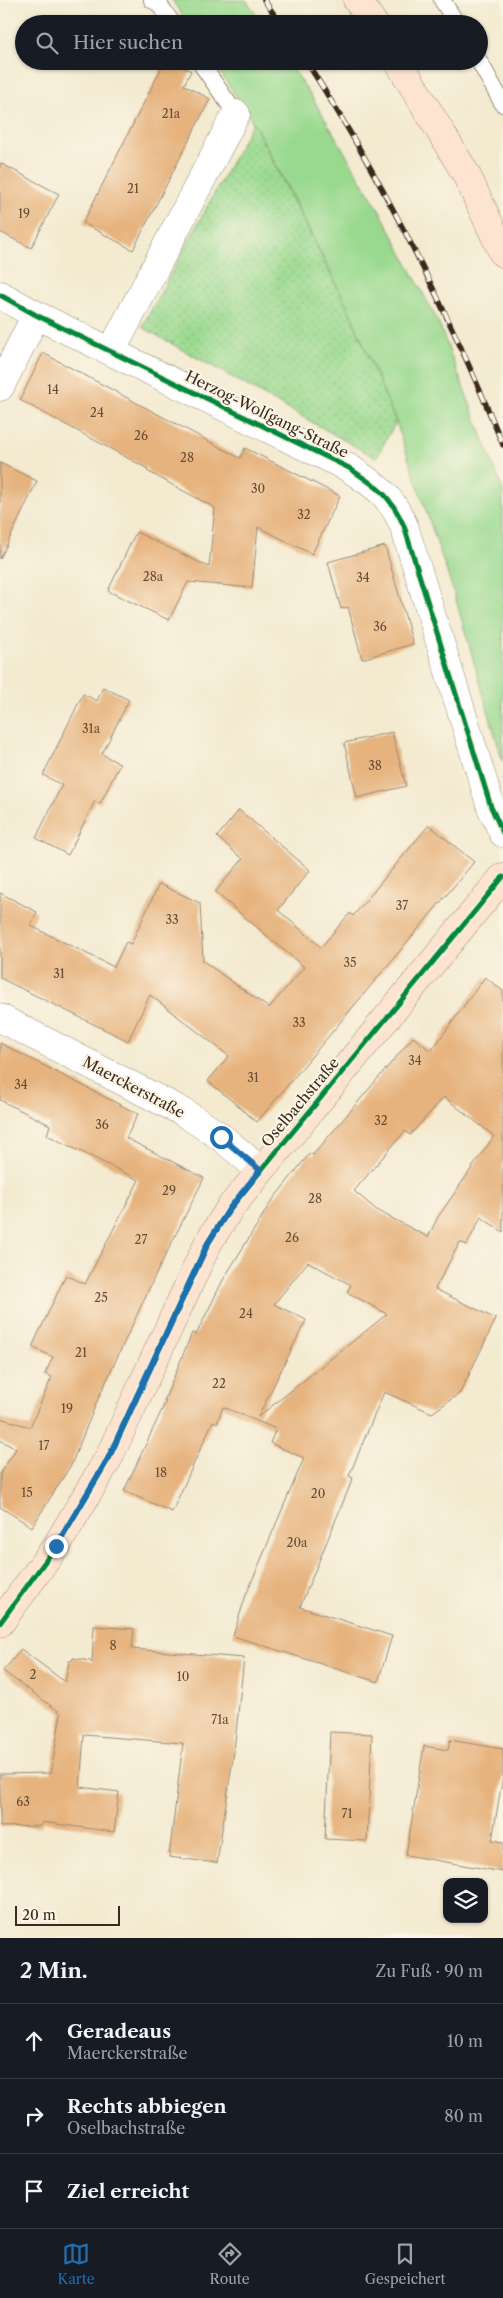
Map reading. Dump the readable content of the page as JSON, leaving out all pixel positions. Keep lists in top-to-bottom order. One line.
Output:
{"streets":{"street":["Herzog-Wolfgang-Straße","Maerckerstraße","Oselbachstraße"]},"crossings":[["Maerckerstraße","Oselbachstraße"]],"house_numbers":["21a","21","19","14","24","26","28","30","32","28a","34","36","31a","38","37","33","35","31","33","34","31","34","32","36","29","28","26","27","25","24","21","22","19","17","18","15","20","20a","8","2","10","71a","63","71"],"scale_bar":"20 m","page":{"search":"Hier suchen","scale":"20 m","heading":["2 Min.","Zu Fuß · 90 m"],"list":[["Geradeaus","Maerckerstraße","10 m"],["Rechts abbiegen","Oselbachstraße","80 m"],"Ziel erreicht"],"nav":["Karte","Route","Gespeichert"]}}
